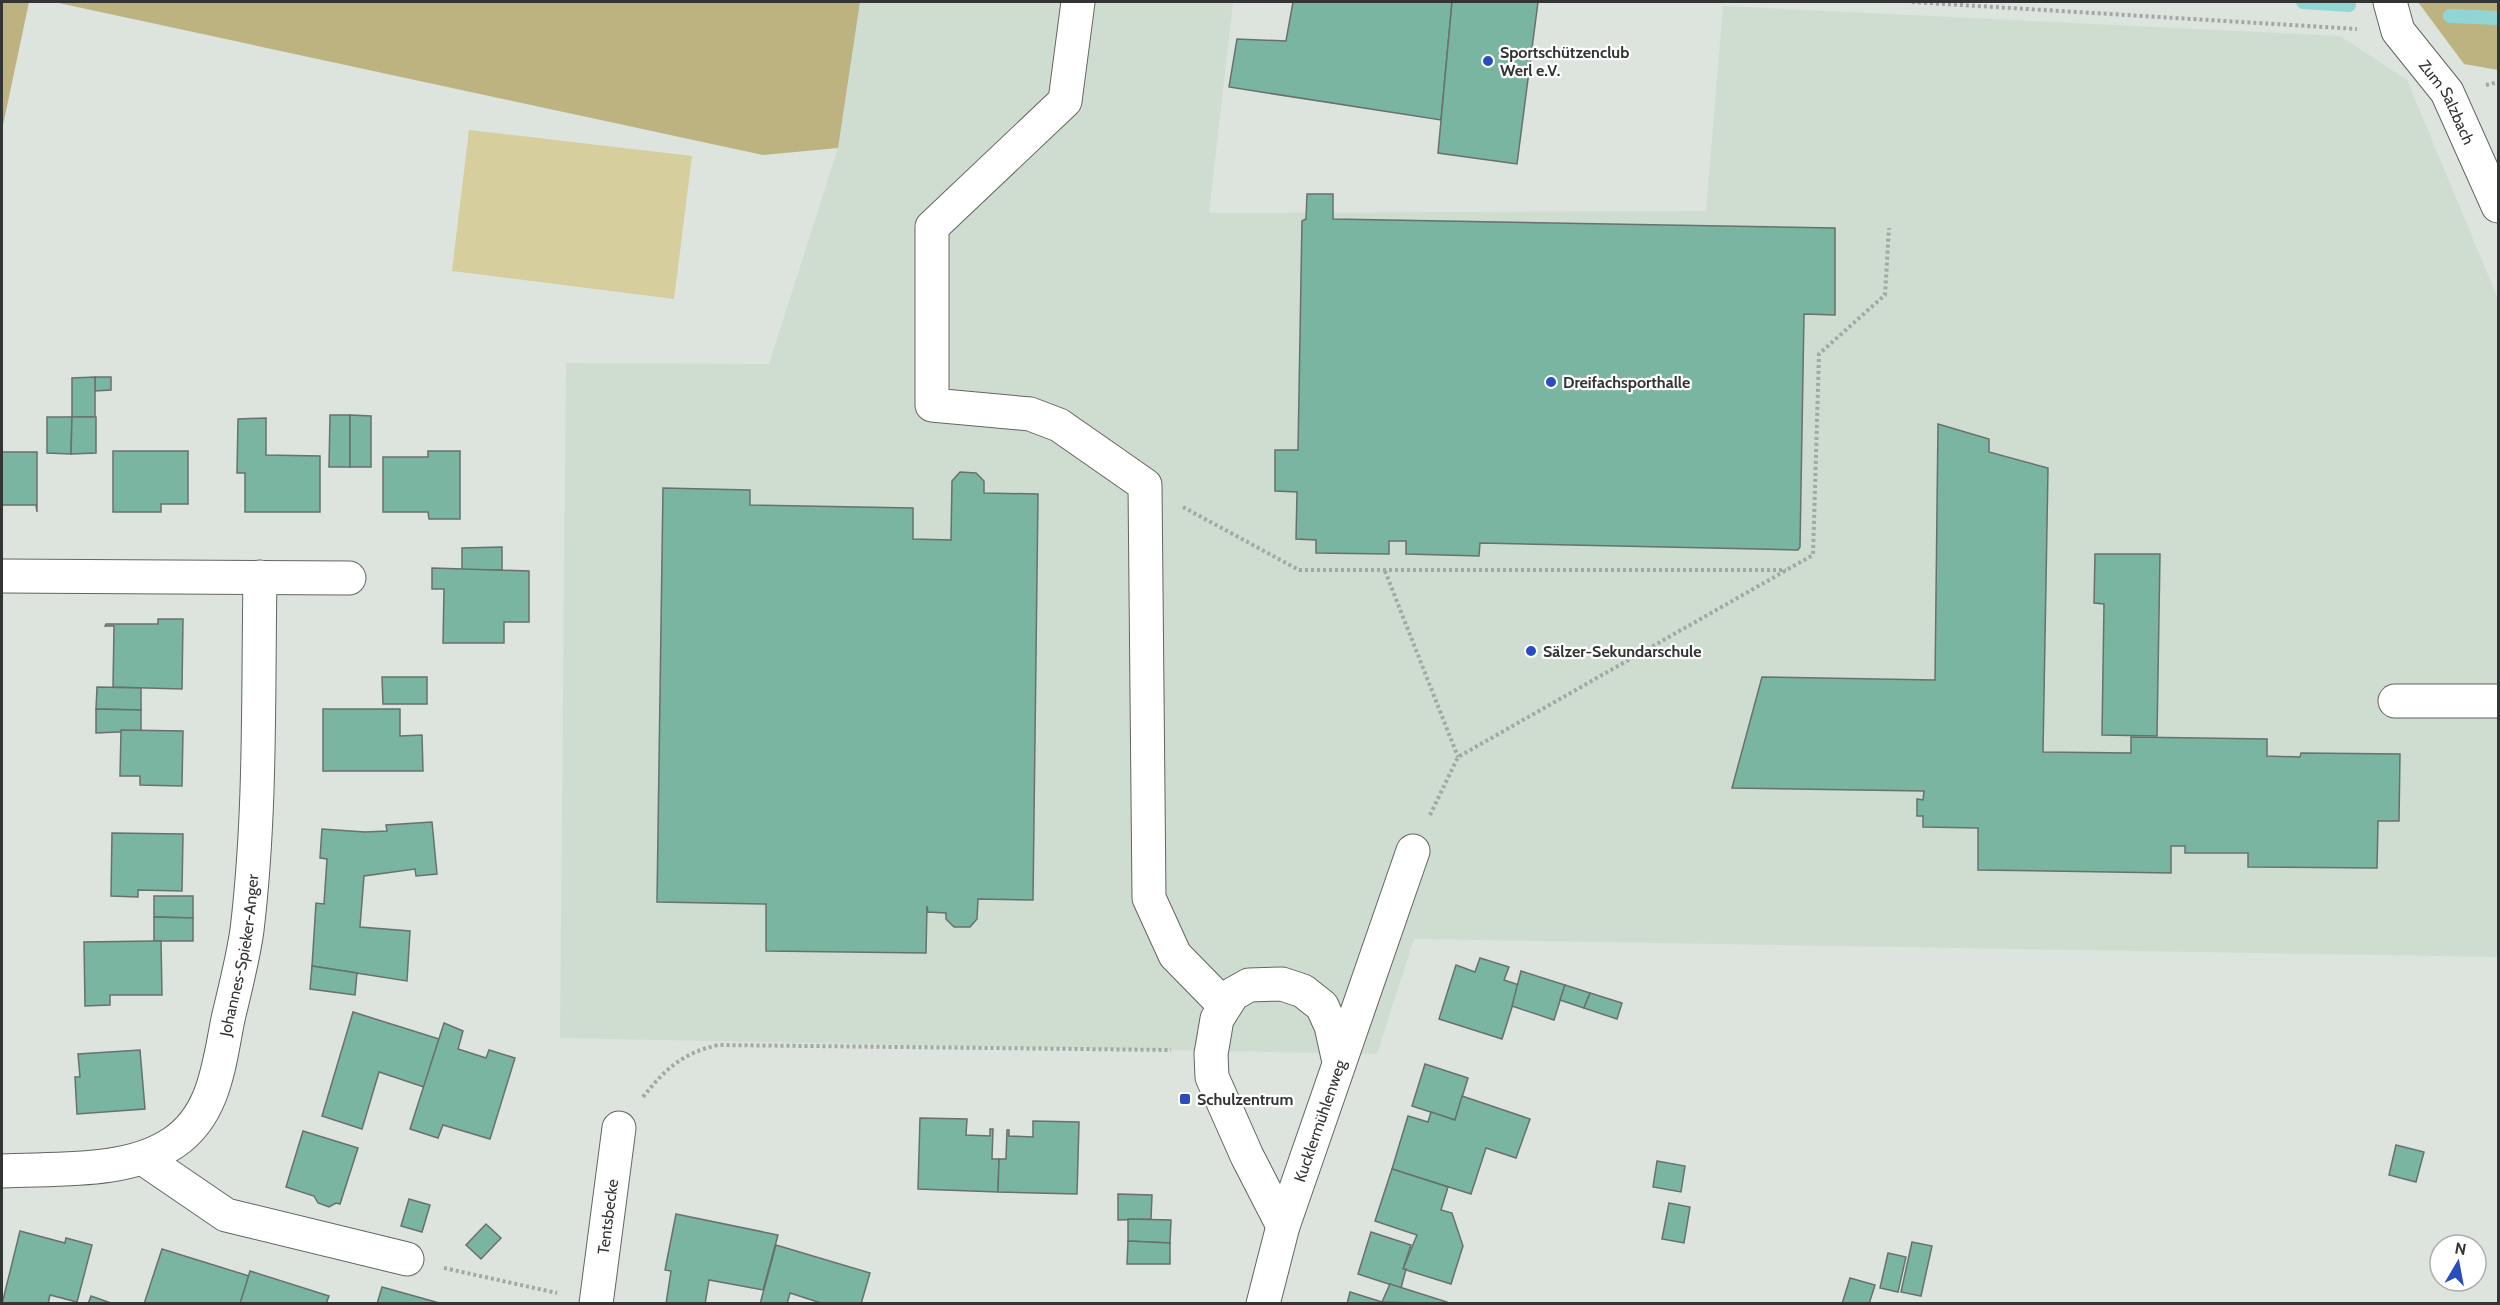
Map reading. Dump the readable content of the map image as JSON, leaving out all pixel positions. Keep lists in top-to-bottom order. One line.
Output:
{"streets":{"street":["Zum Salzbach","Johannes-Spieker-Anger","Kucklermühlenweg","Tentsbecke"]},"places":{"other":["Sportschützenclub Werl e.V.","Dreifachsporthalle","Sälzer-Sekundarschule"],"transit":["Schulzentrum"]},"north":"top"}
